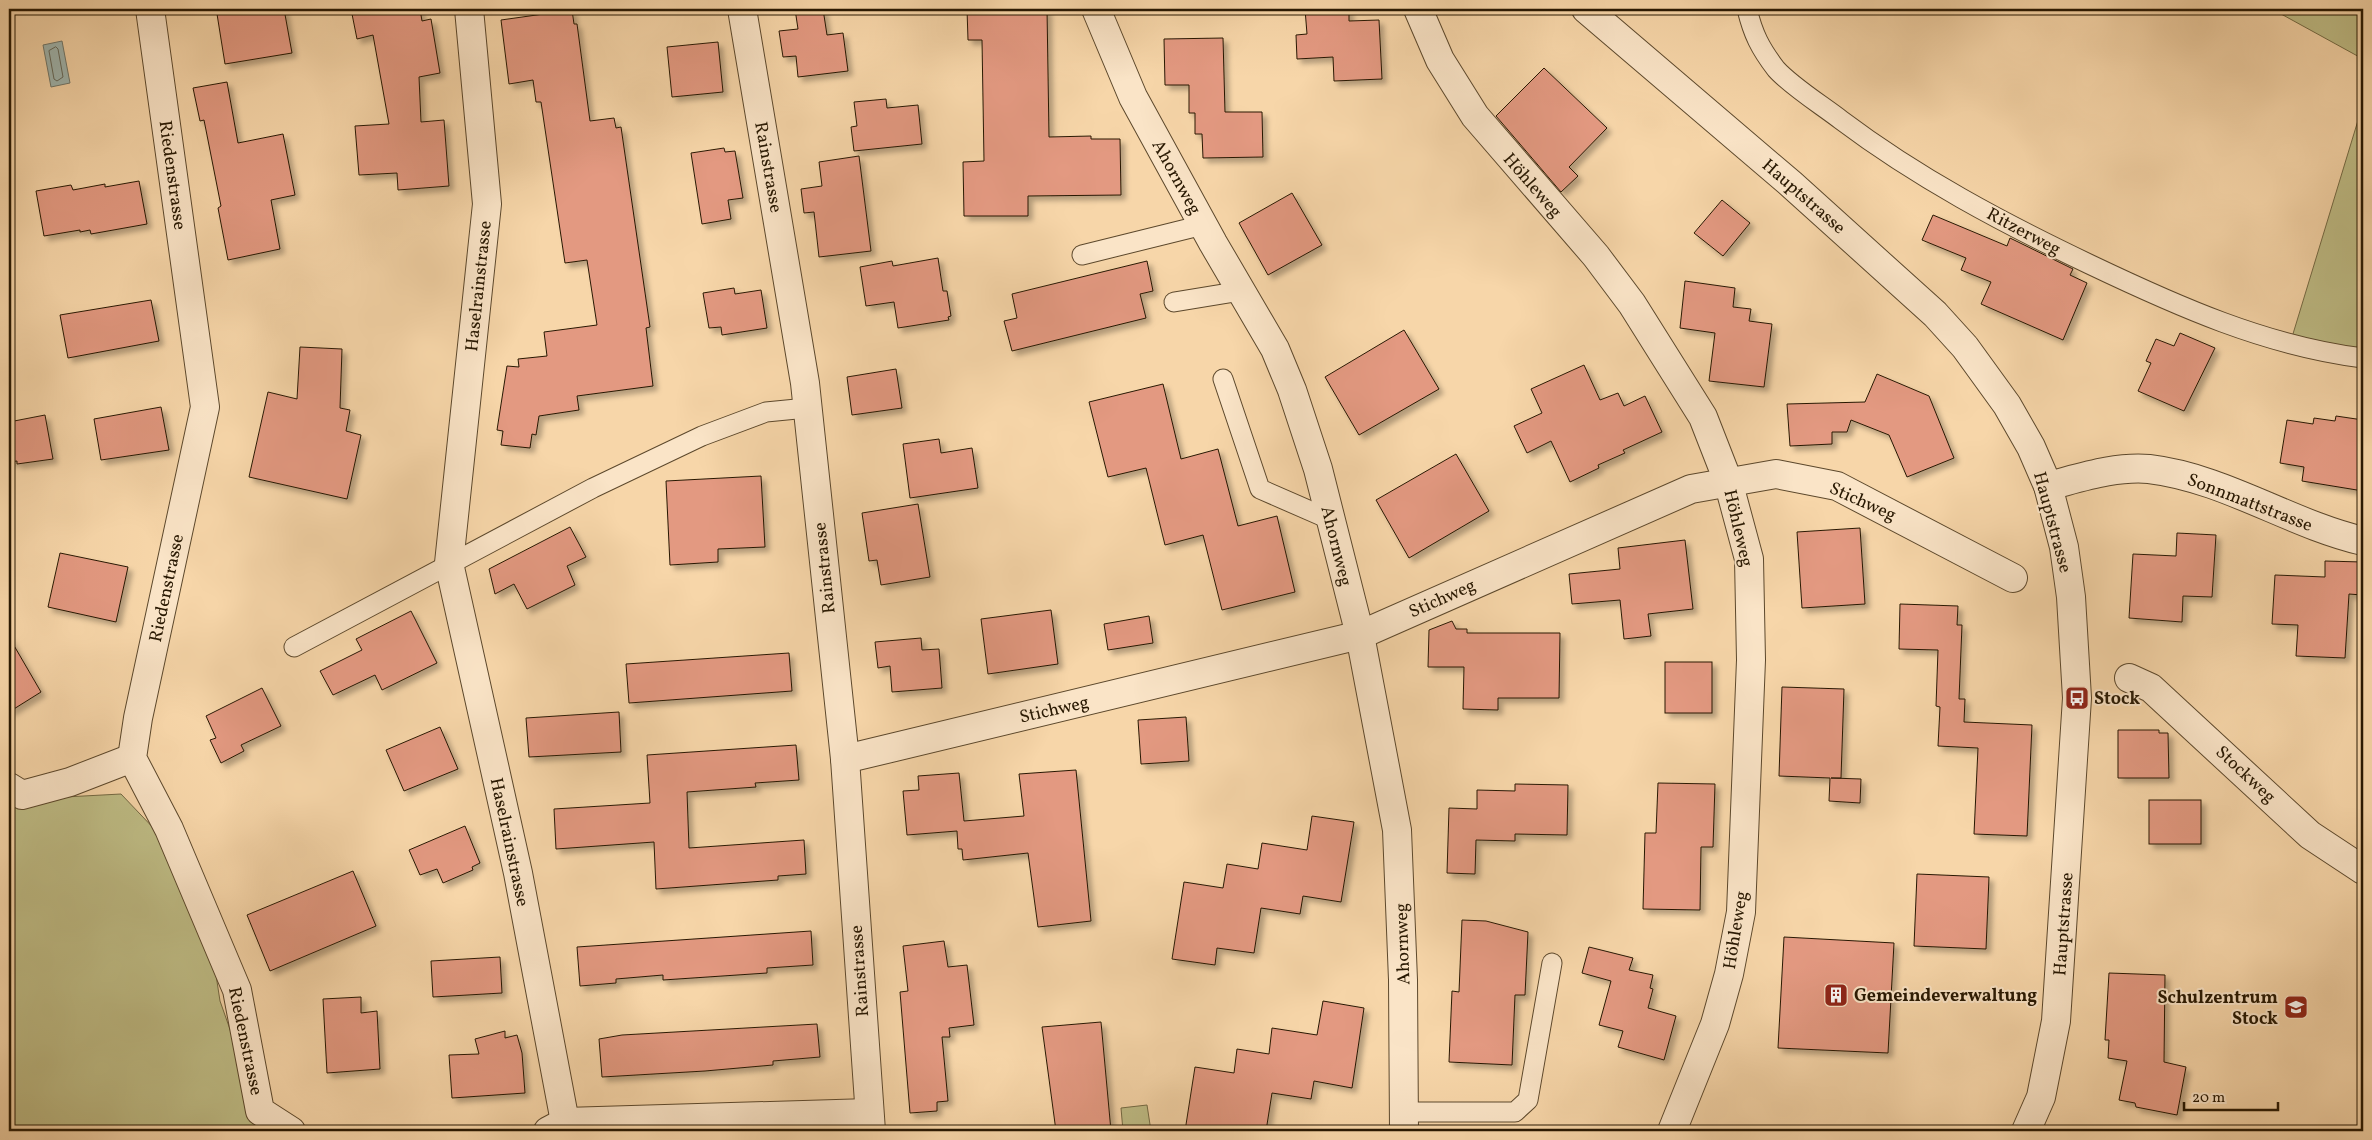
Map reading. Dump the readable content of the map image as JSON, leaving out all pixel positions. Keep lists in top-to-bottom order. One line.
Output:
{"streets":{"street":["Rainstrasse","Riedenstrasse","Ahornweg","Höhleweg","Hauptstrasse","Haselrainstrasse","Stichweg","Sonnmattstrasse","Stockweg"],"lane":["Ritzerweg"]},"crossings":[["Rainstrasse","Stichweg"],["Ahornweg","Stichweg"],["Höhleweg","Stichweg"],["Hauptstrasse","Sonnmattstrasse"]],"places":{"bus stop":["Stock"],"building":["Gemeindeverwaltung"],"school or university":["Schulzentrum Stock"]},"scale_bar":"20 m"}
